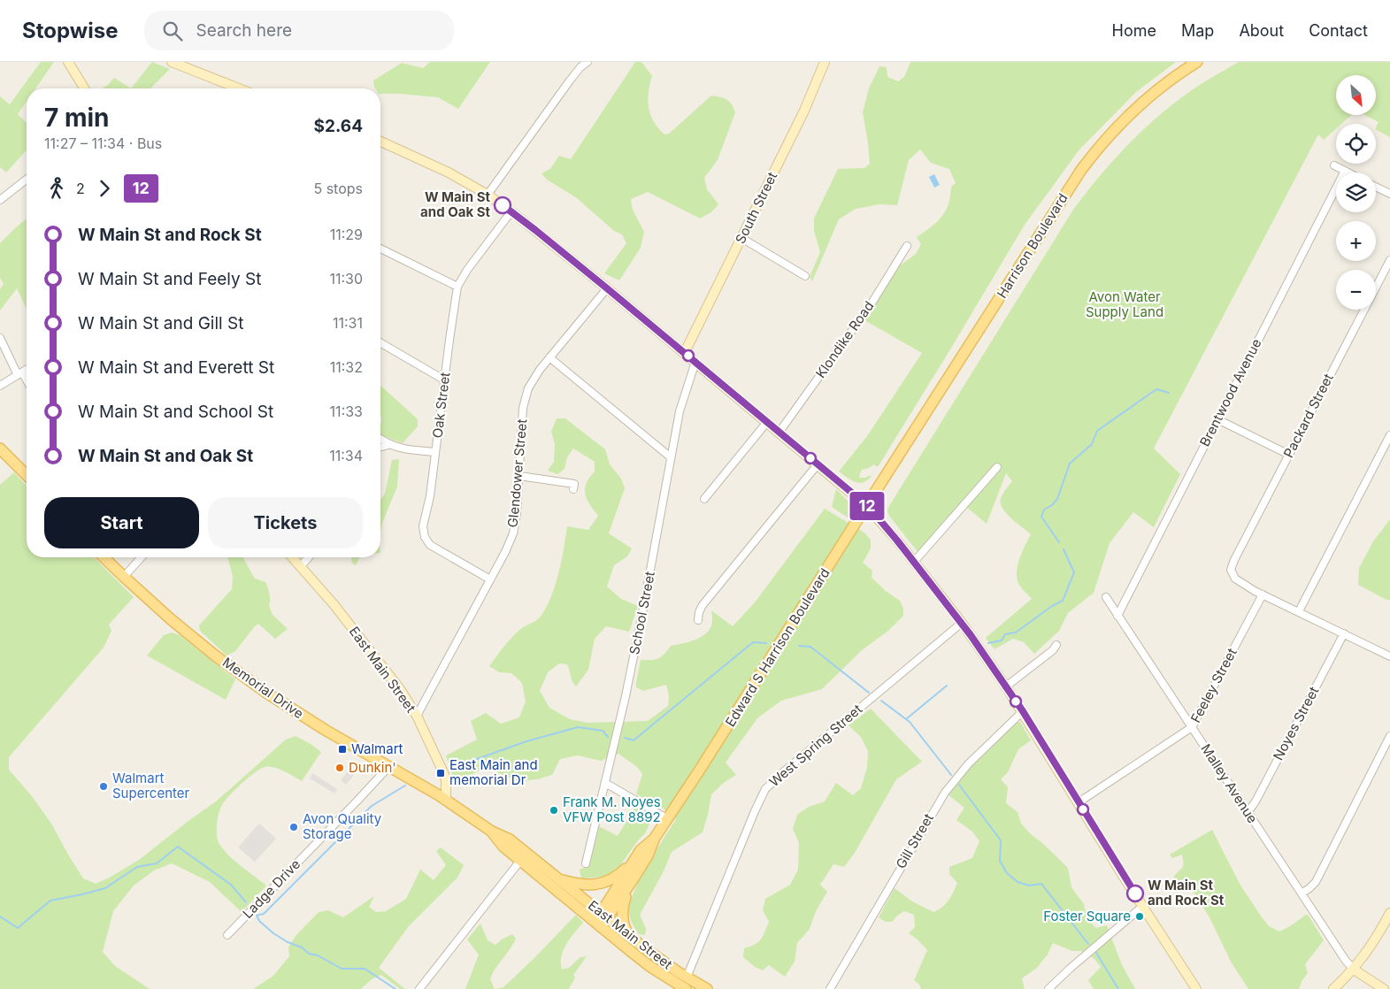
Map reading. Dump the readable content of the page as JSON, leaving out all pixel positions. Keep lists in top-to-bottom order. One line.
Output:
{"streets":{"main road":["South Street","Harrison Boulevard","Edward S Harrison Boulevard","East Main Street","Memorial Drive"],"street":["Klondike Road","Brentwood Avenue","Oak Street","Packard Street","Glendower Street","School Street","Feeley Street","Noyes Street","West Spring Street","Malley Avenue","Gill Street","Ladge Drive"]},"crossings":[["Harrison Boulevard","Edward S Harrison Boulevard"],["Brentwood Avenue","Malley Avenue"],["Oak Street","Glendower Street"],["Packard Street","Feeley Street"],["Glendower Street","East Main Street"],["Edward S Harrison Boulevard","East Main Street"],["East Main Street","Memorial Drive"],["East Main Street","West Spring Street"],["Feeley Street","Malley Avenue"],["Memorial Drive","Ladge Drive"],["Noyes Street","Malley Avenue"]],"parks":["Avon Water Supply Land"],"places":{"other":["W Main St and Oak St","Dunkin'","Walmart Supercenter","Frank M. Noyes VFW Post 8892","Avon Quality Storage","W Main St and Rock St","Foster Square"],"transit":["Walmart","East Main and memorial Dr"]},"lines":["bus line 12"],"north":"bottom right","page":{"header":"Stopwise","search":"Search here","nav":["Home","Map","About","Contact"],"on_map":"12","map_buttons":["+","−"],"heading":["7 min","11:27 – 11:34 · Bus","$2.64"],"legs":["2","12","5 stops"],"list":[{"name":"W Main St and Rock St","value":"11:29"},{"name":"W Main St and Feely St","value":"11:30"},{"name":"W Main St and Gill St","value":"11:31"},{"name":"W Main St and Everett St","value":"11:32"},{"name":"W Main St and School St","value":"11:33"},{"name":"W Main St and Oak St","value":"11:34"}],"buttons":["Start","Tickets"]}}
